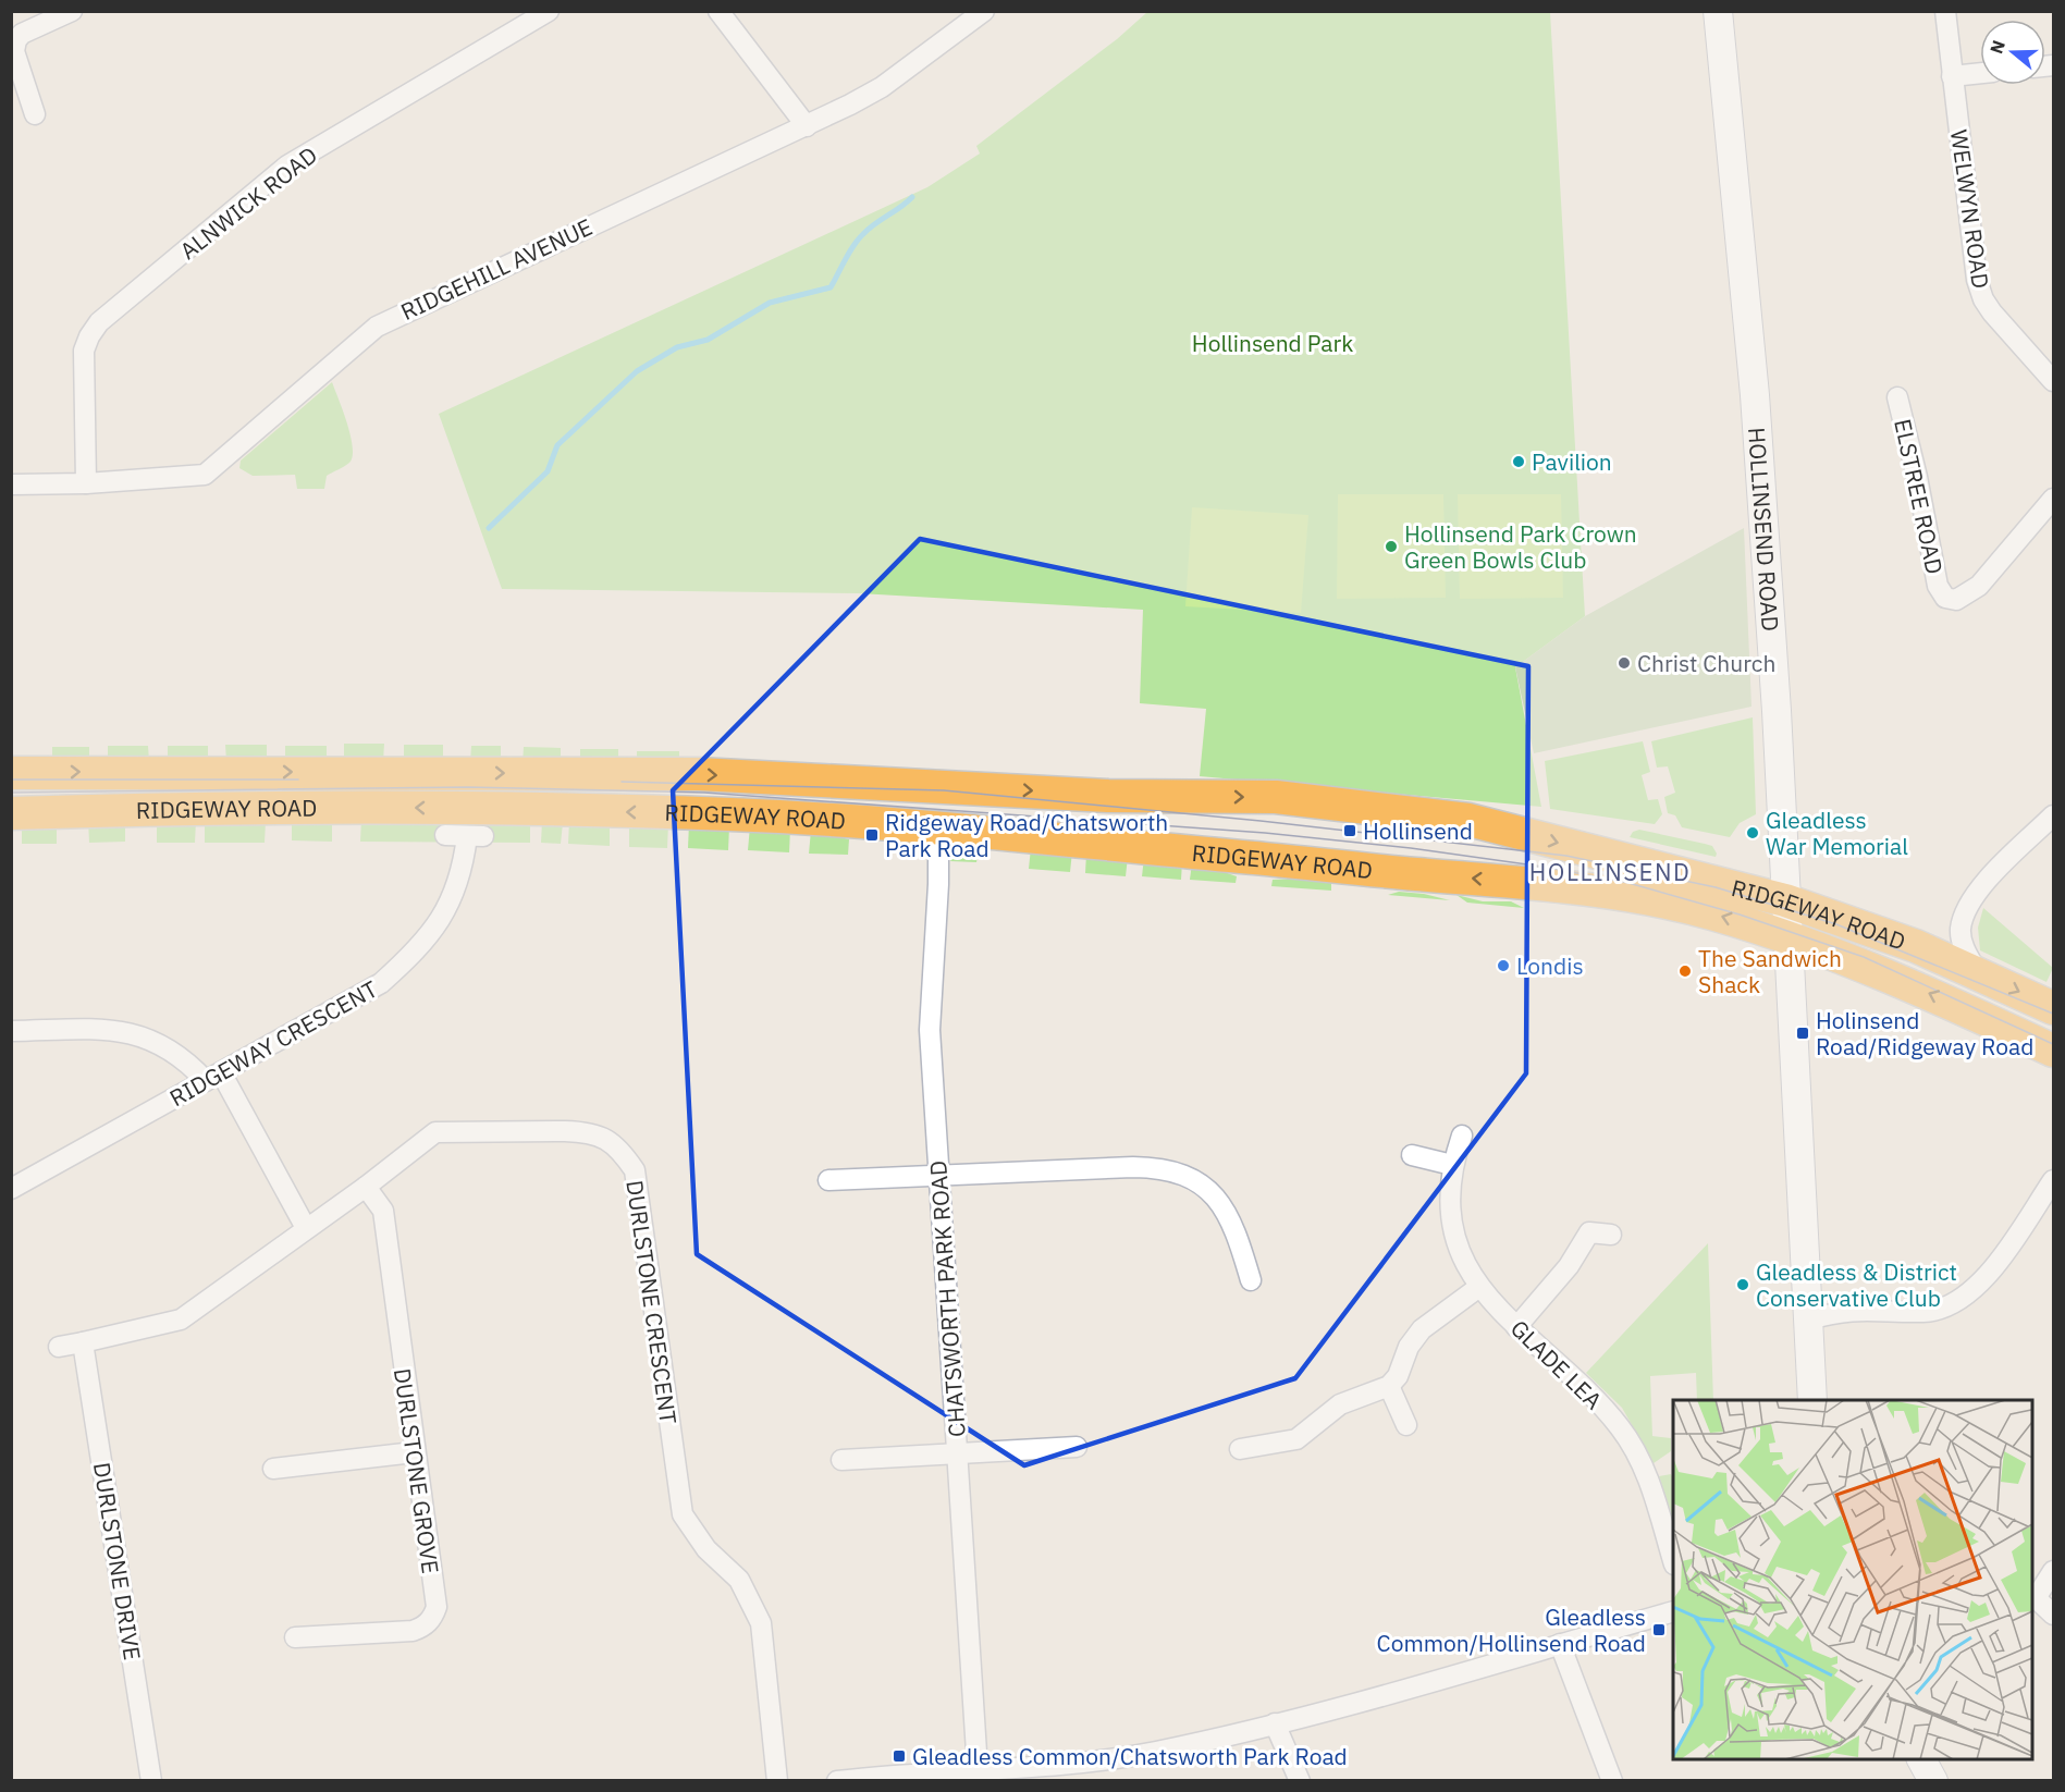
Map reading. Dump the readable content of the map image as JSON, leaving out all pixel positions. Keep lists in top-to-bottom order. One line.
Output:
{"streets":{"highway":["RIDGEWAY ROAD"],"main road":["HOLLINSEND ROAD"],"street":["ALNWICK ROAD","WELWYN ROAD","RIDGEHILL AVENUE","ELSTREE ROAD","RIDGEWAY CRESCENT","CHATSWORTH PARK ROAD","DURLSTONE CRESCENT","GLADE LEA","DURLSTONE GROVE","DURLSTONE DRIVE"]},"crossings":[["ALNWICK ROAD","RIDGEHILL AVENUE"],["HOLLINSEND ROAD","RIDGEWAY ROAD"],["RIDGEWAY ROAD","CHATSWORTH PARK ROAD"],["DURLSTONE CRESCENT","DURLSTONE GROVE"]],"districts":["HOLLINSEND"],"parks":["Hollinsend Park"],"places":{"other":["Pavilion","Hollinsend Park Crown Green Bowls Club","Christ Church","Gleadless War Memorial","Londis","The Sandwich Shack","Gleadless & District Conservative Club"],"transit":["Hollinsend","Ridgeway Road/Chatsworth Park Road","Holinsend Road/Ridgeway Road","Gleadless Common/Hollinsend Road","Gleadless Common/Chatsworth Park Road"]},"north":"left"}
